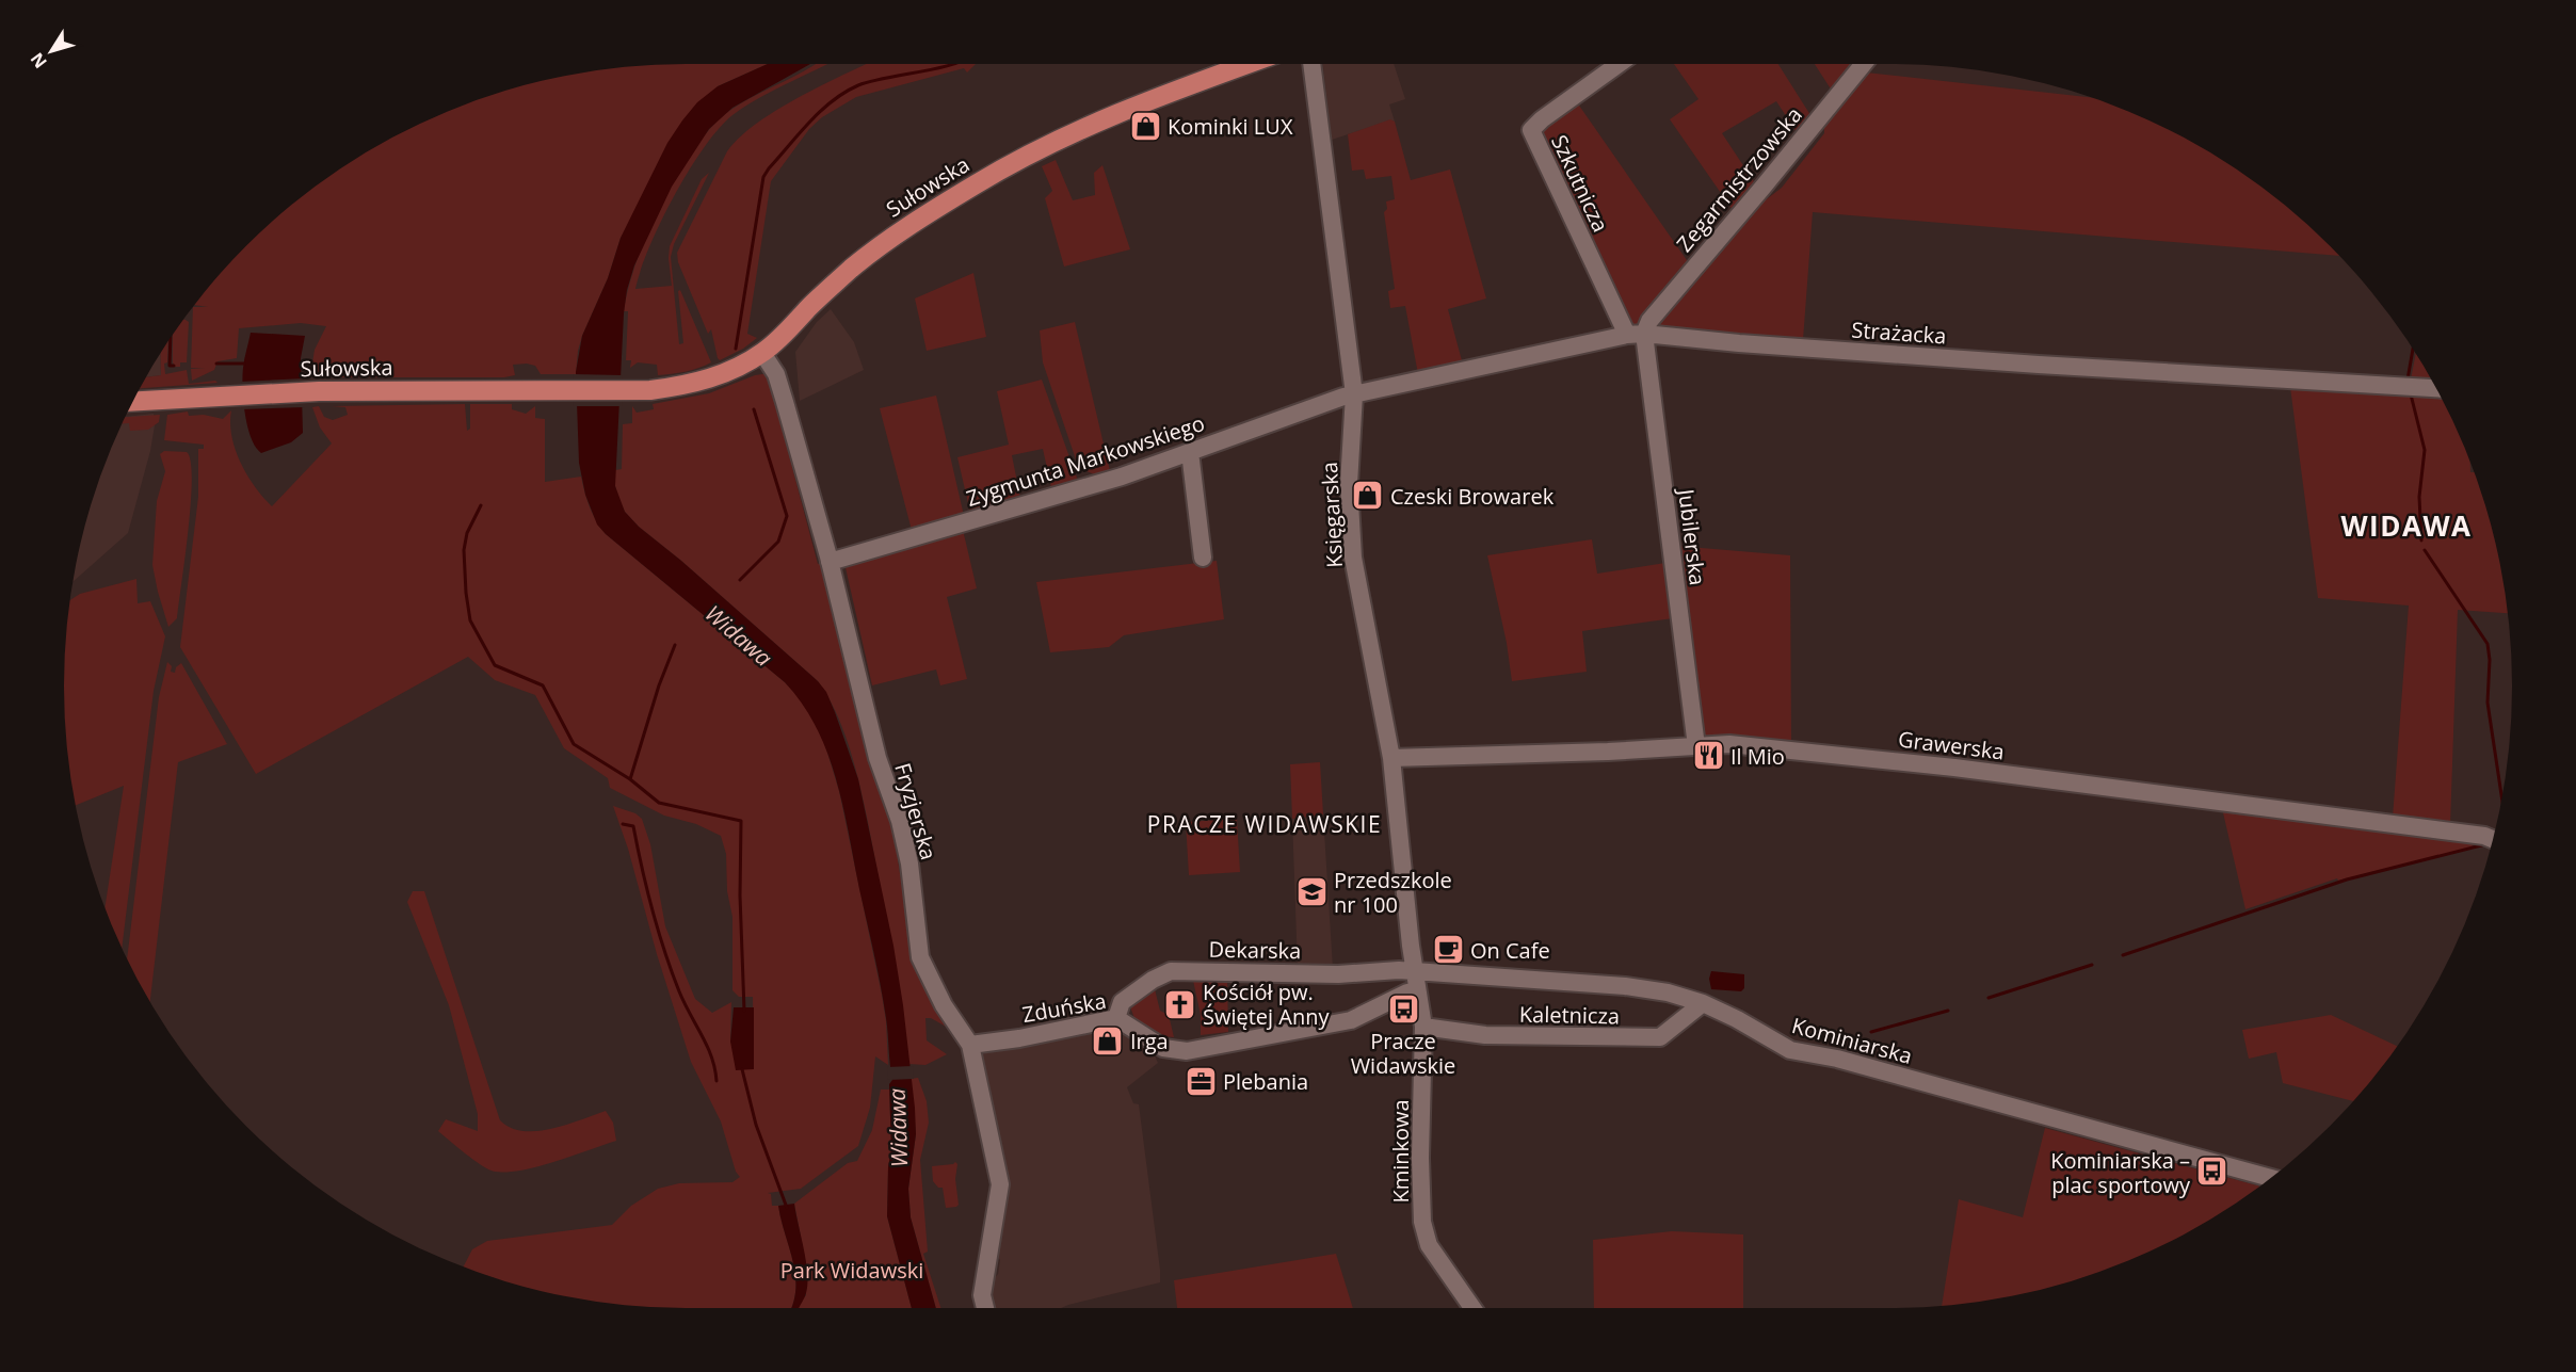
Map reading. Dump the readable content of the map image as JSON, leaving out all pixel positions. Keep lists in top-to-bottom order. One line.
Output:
{"streets":{"main road":["Sułowska"],"street":["Zegarmistrzowska","Szkutnicza","Strażacka","Zygmunta Markowskiego","Księgarska","Jubilerska","Grawerska","Fryzjerska","Dekarska","Zduńska","Kaletnicza","Kominiarska","Kminkowa"]},"crossings":[["Zegarmistrzowska","Szkutnicza"],["Zegarmistrzowska","Strażacka"],["Zegarmistrzowska","Jubilerska"],["Szkutnicza","Strażacka"],["Szkutnicza","Jubilerska"],["Sułowska","Fryzjerska"],["Strażacka","Zygmunta Markowskiego"],["Strażacka","Księgarska"],["Strażacka","Jubilerska"],["Zygmunta Markowskiego","Księgarska"],["Zygmunta Markowskiego","Fryzjerska"],["Księgarska","Grawerska"],["Księgarska","Dekarska"],["Księgarska","Kominiarska"],["Księgarska","Kminkowa"],["Jubilerska","Grawerska"],["Fryzjerska","Zduńska"],["Dekarska","Zduńska"],["Dekarska","Kominiarska"],["Dekarska","Kminkowa"],["Zduńska","Kminkowa"],["Kaletnicza","Kominiarska"],["Kaletnicza","Kminkowa"],["Kominiarska","Kminkowa"]],"districts":["WIDAWA","PRACZE WIDAWSKIE"],"water":["Widawa"],"parks":["Park Widawski"],"places":{"shop":["Kominki LUX","Czeski Browarek","Irga"],"restaurant":["Il Mio"],"school or university":["Przedszkole nr 100"],"cafe":["On Cafe"],"church":["Kościół pw. Świętej Anny"],"bus stop":["Pracze Widawskie","Kominiarska – plac sportowy"],"office":["Plebania"]},"north":"bottom left"}
